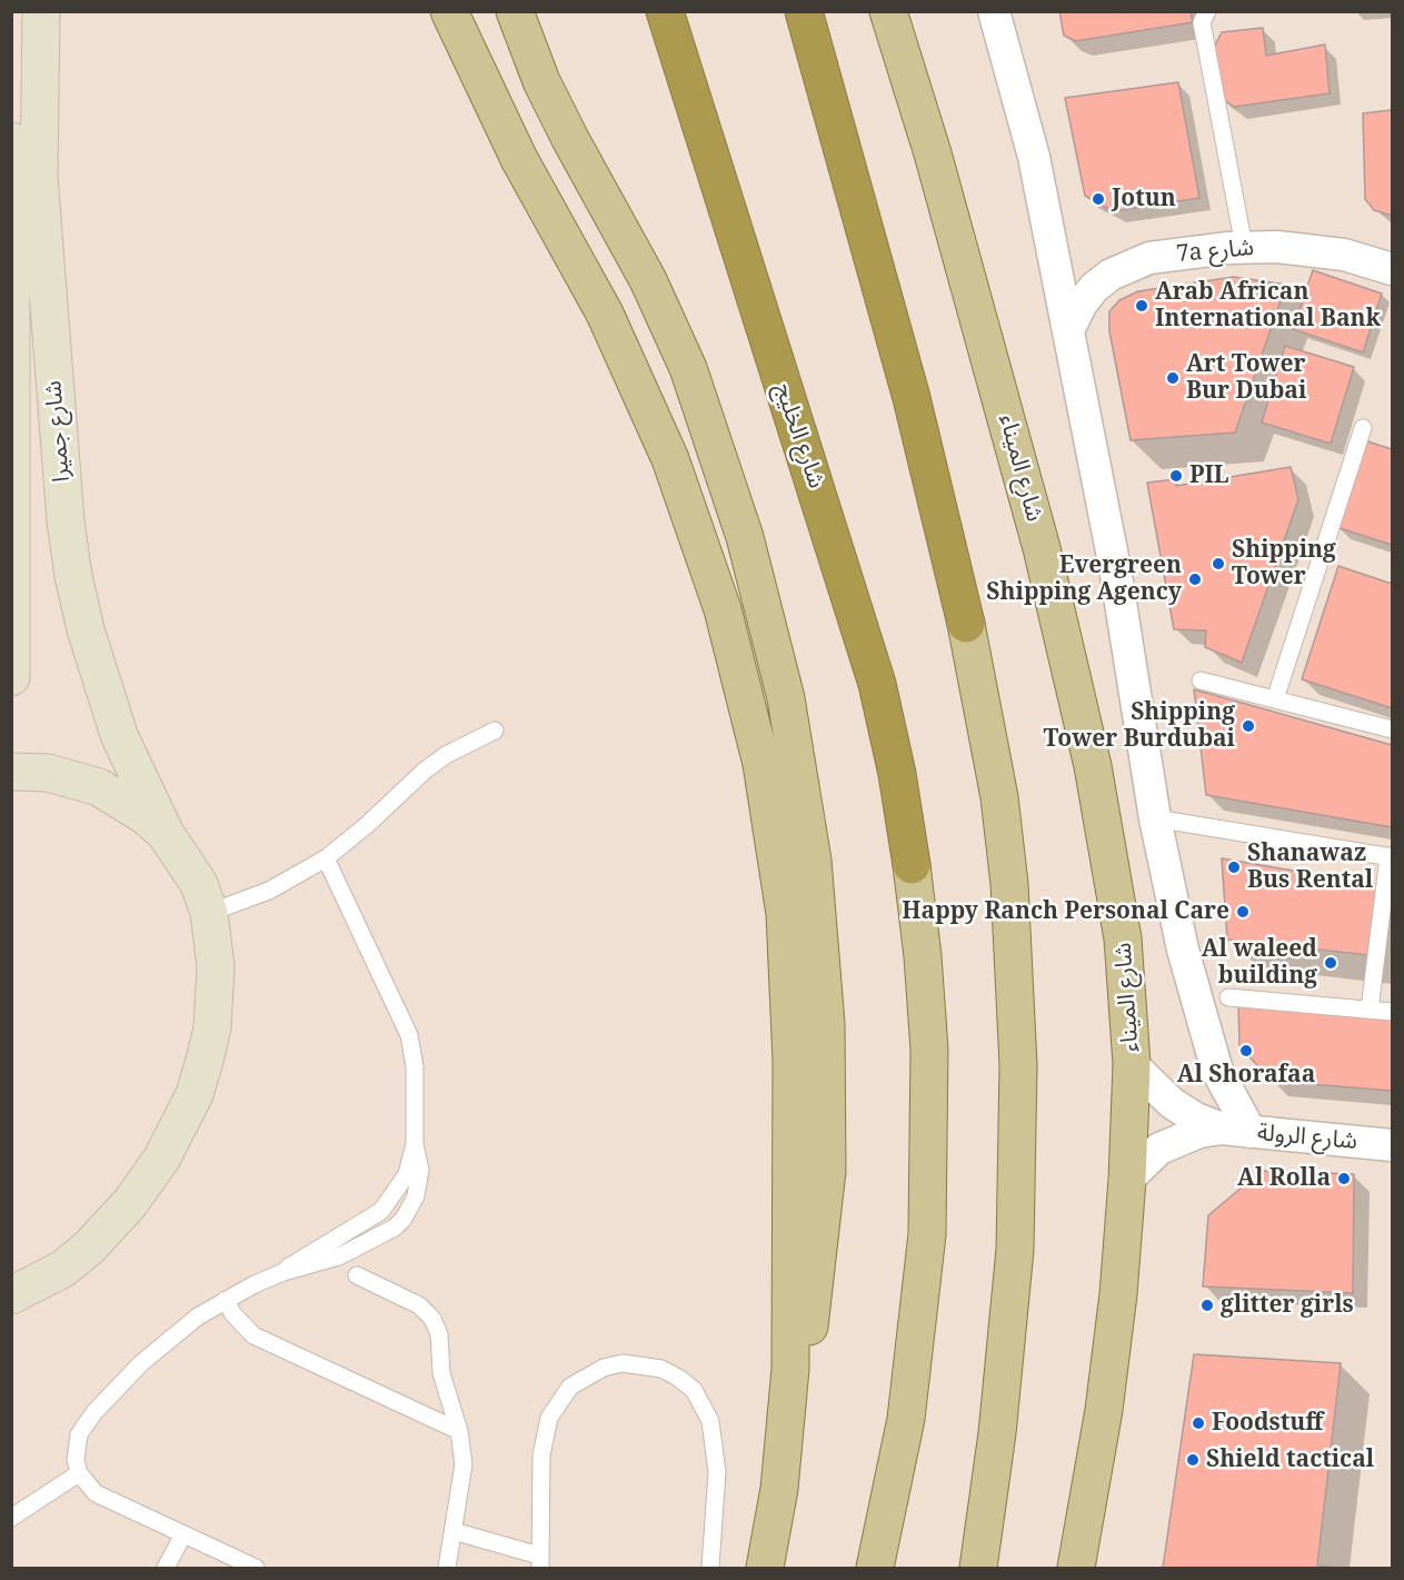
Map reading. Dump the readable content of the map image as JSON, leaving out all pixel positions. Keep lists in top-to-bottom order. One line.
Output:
{"streets":{"highway":["شارع الخليج"],"main road":["شارع الميناء"],"street":["7a شارع","شارع جميرا","شارع الرولة"]},"crossings":[["شارع الميناء","شارع الرولة"]],"places":["Jotun","Arab African International Bank","Art Tower Bur Dubai","PIL","Shipping Tower","Evergreen Shipping Agency","Shipping Tower Burdubai","Shanawaz Bus Rental","Happy Ranch Personal Care","Al waleed building","Al Shorafaa","Al Rolla","glitter girls","Foodstuff","Shield tactical"]}
